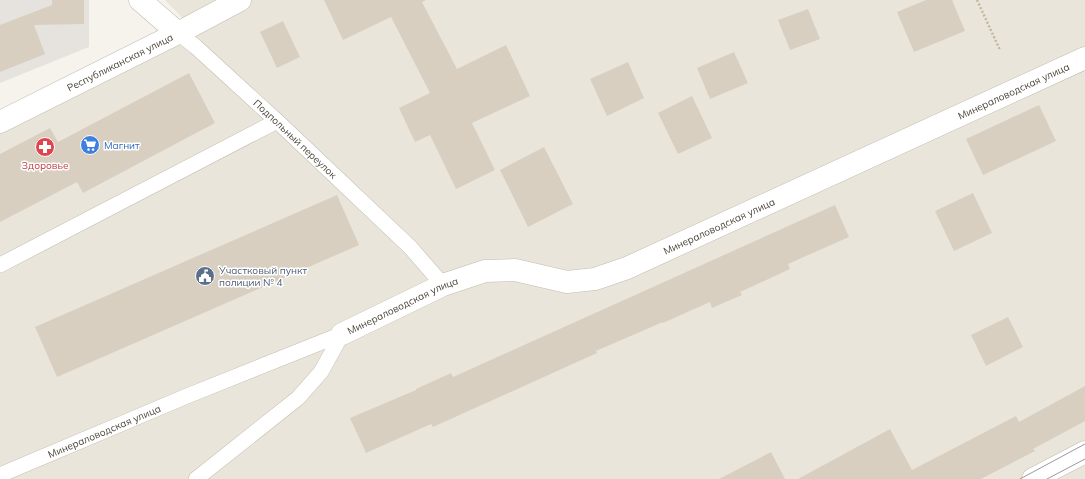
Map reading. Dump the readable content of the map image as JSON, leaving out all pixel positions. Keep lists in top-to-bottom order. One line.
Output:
{"streets":{"street":["Республиканская улица","Минераловодская улица","Подпольный переулок"]},"crossings":[["Республиканская улица","Подпольный переулок"],["Минераловодская улица","Подпольный переулок"]],"places":{"supermarket":["Магнит"],"pharmacy":["Здоровье"],"public building":["Участковый пункт полиции № 4"]}}
